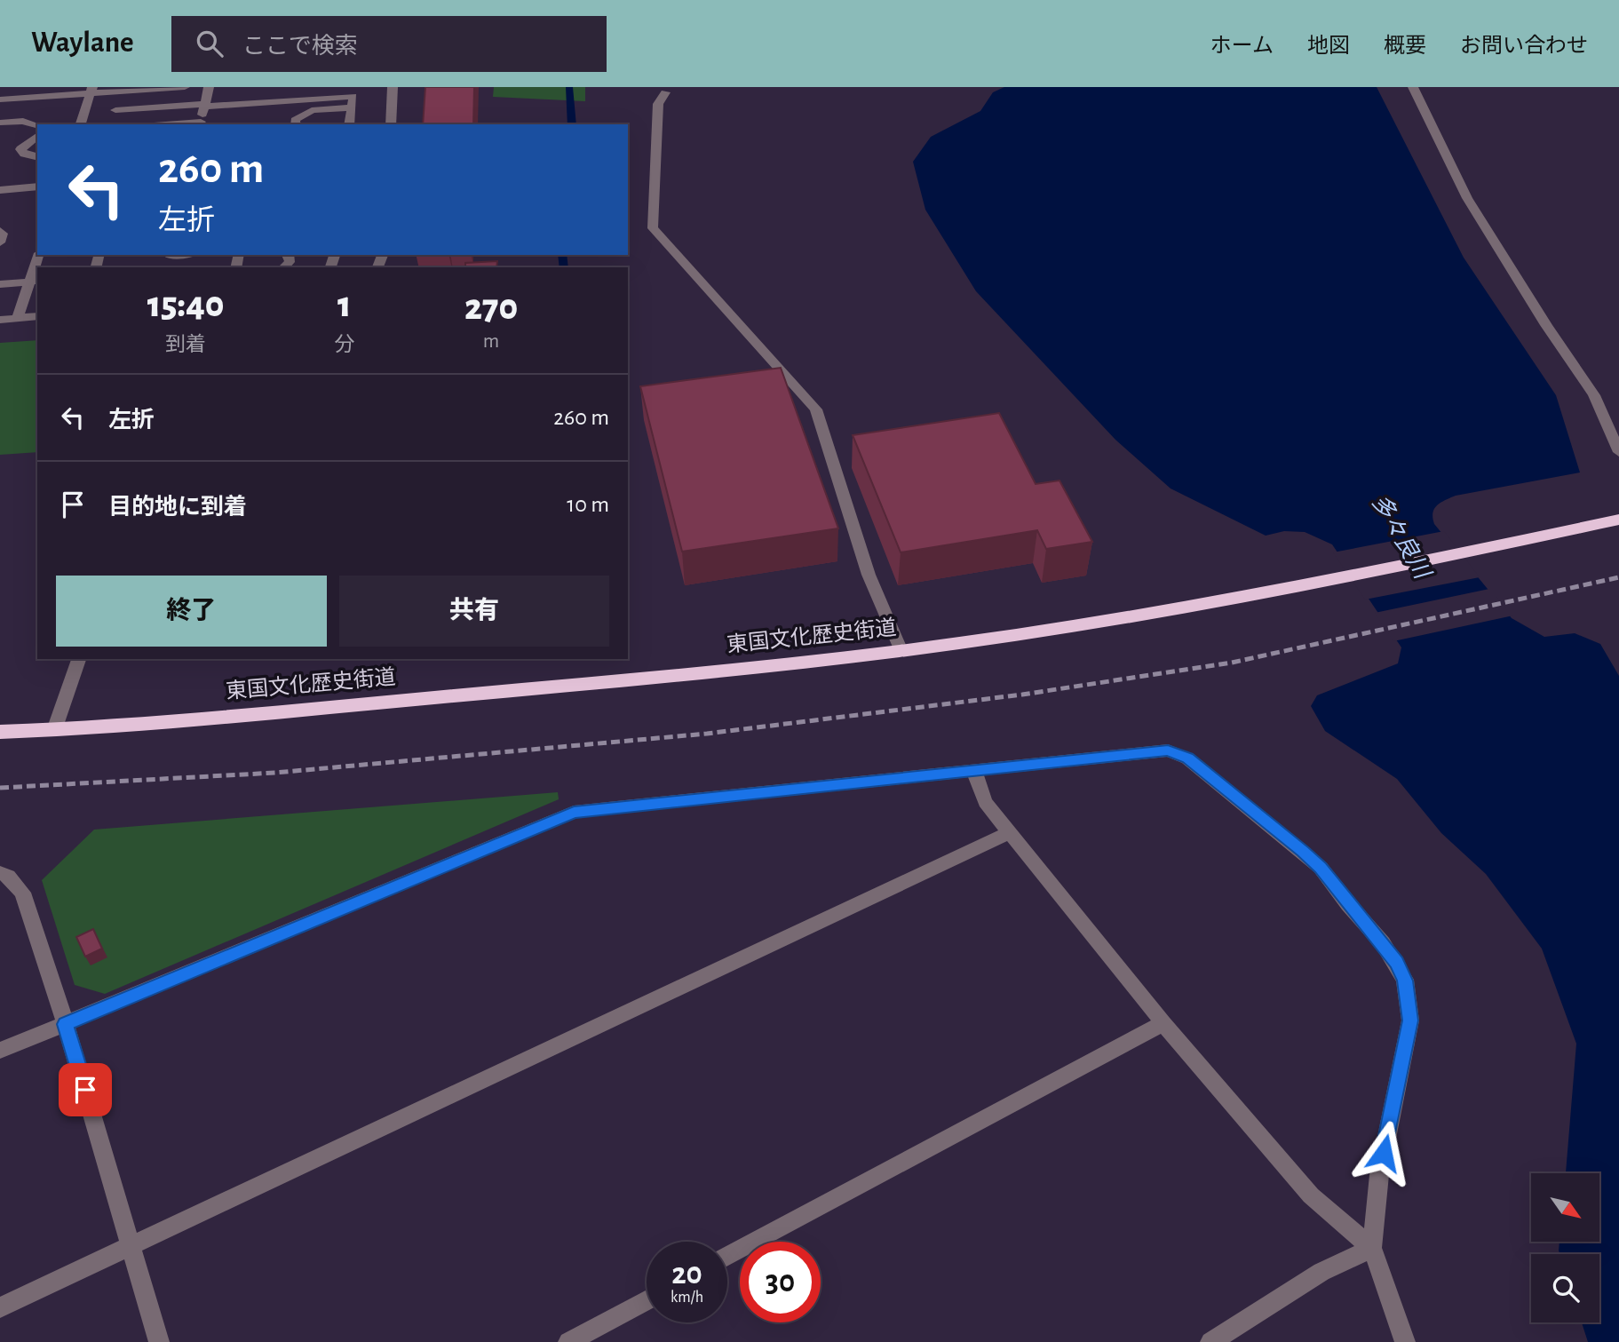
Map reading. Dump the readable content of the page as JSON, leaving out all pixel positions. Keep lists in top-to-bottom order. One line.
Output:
{"streets":{"highway":["東国文化歴史街道"]},"water":["多々良川"],"north":"bottom right","page":{"header":"Waylane","search":"ここで検索","nav":["ホーム","地図","概要","お問い合わせ"],"turn":["260 m","左折"],"eta":["15:40","到着","1","分","270","m"],"list":[{"name":"左折","value":"260 m"},{"name":"目的地に到着","value":"10 m"}],"buttons":["終了","共有"],"speed":"20 km/h","limit":"30"}}
